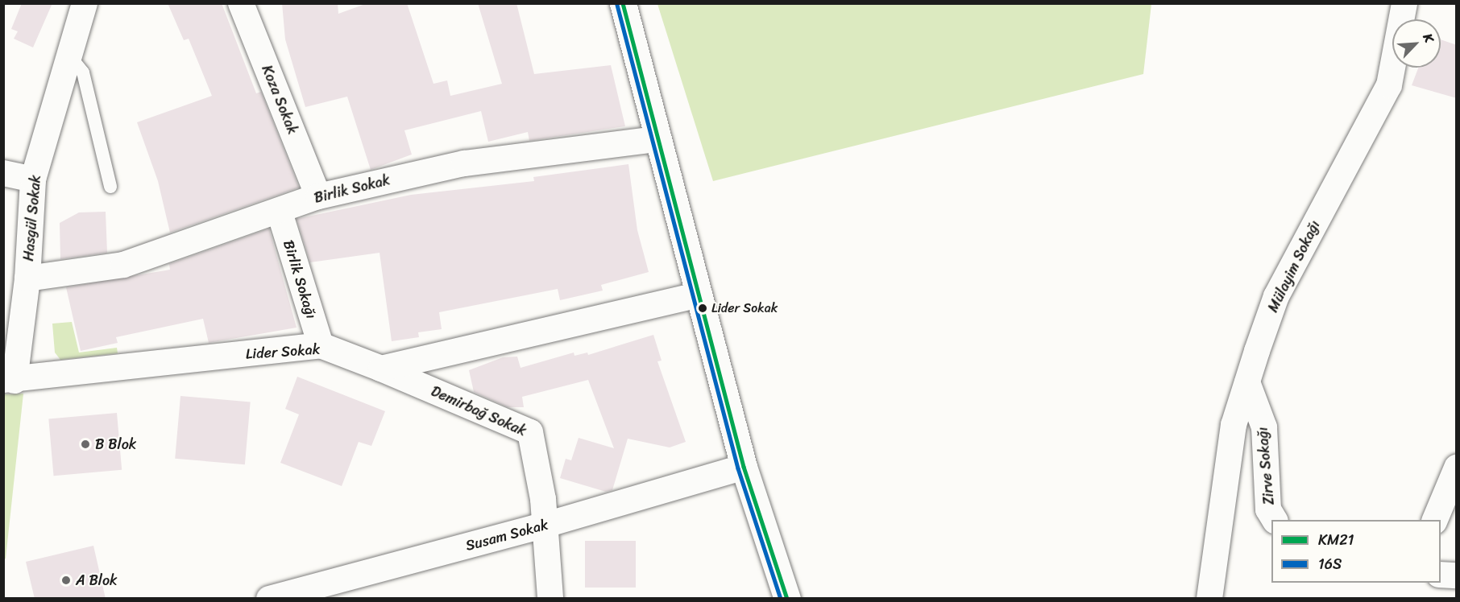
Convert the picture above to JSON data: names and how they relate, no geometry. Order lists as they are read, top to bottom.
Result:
{
  "streets": {
    "street": [
      "Koza Sokak",
      "Birlik Sokak",
      "Hasgül Sokak",
      "Mülayim Sokağı",
      "Birlik Sokağı",
      "Lider Sokak",
      "Demirbağ Sokak",
      "Zirve Sokağı",
      "Susam Sokak"
    ]
  },
  "crossings": [
    ["Koza Sokak", "Birlik Sokak"],
    ["Birlik Sokak", "Hasgül Sokak"],
    ["Birlik Sokak", "Birlik Sokağı"],
    ["Hasgül Sokak", "Lider Sokak"],
    ["Mülayim Sokağı", "Zirve Sokağı"],
    ["Birlik Sokağı", "Lider Sokak"],
    ["Lider Sokak", "Demirbağ Sokak"],
    ["Demirbağ Sokak", "Susam Sokak"]
  ],
  "places": ["Lider Sokak", "B Blok", "A Blok"],
  "lines": ["transit line KM21", "transit line 16S"],
  "legend": ["KM21", "16S"],
  "north": "top right"
}
